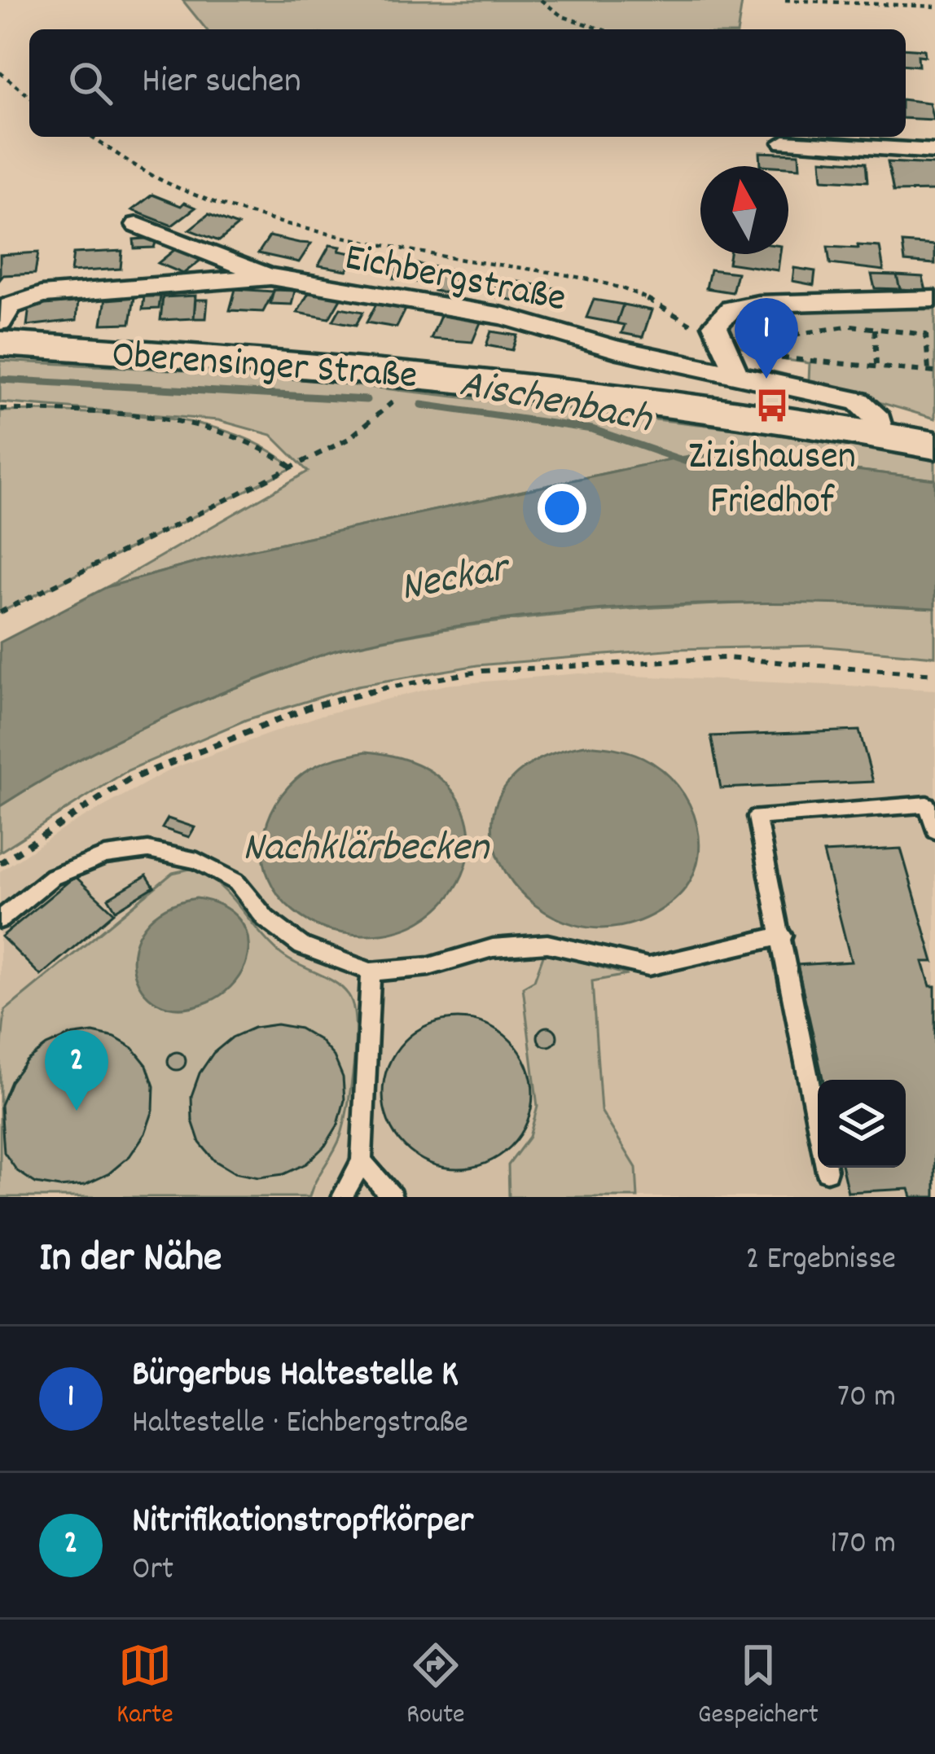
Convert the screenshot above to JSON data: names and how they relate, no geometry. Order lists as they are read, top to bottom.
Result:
{
  "streets": {
    "street": ["Eichbergstraße", "Oberensinger Straße"]
  },
  "crossings": [
    ["Eichbergstraße", "Oberensinger Straße"]
  ],
  "water": ["Aischenbach", "Neckar", "Nachklärbecken"],
  "places": {
    "bus stop": ["Zizishausen Friedhof"]
  },
  "north": "top",
  "page": {
    "search": "Hier suchen",
    "pins": ["1", "2"],
    "heading": ["In der Nähe", "2 Ergebnisse"],
    "list": [
      {
        "mark": "1",
        "name": "Bürgerbus Haltestelle K",
        "note": "Haltestelle · Eichbergstraße",
        "value": "70 m"
      },
      {
        "mark": "2",
        "name": "Nitrifikationstropfkörper",
        "note": "Ort",
        "value": "170 m"
      }
    ],
    "nav": ["Karte", "Route", "Gespeichert"]
  }
}
